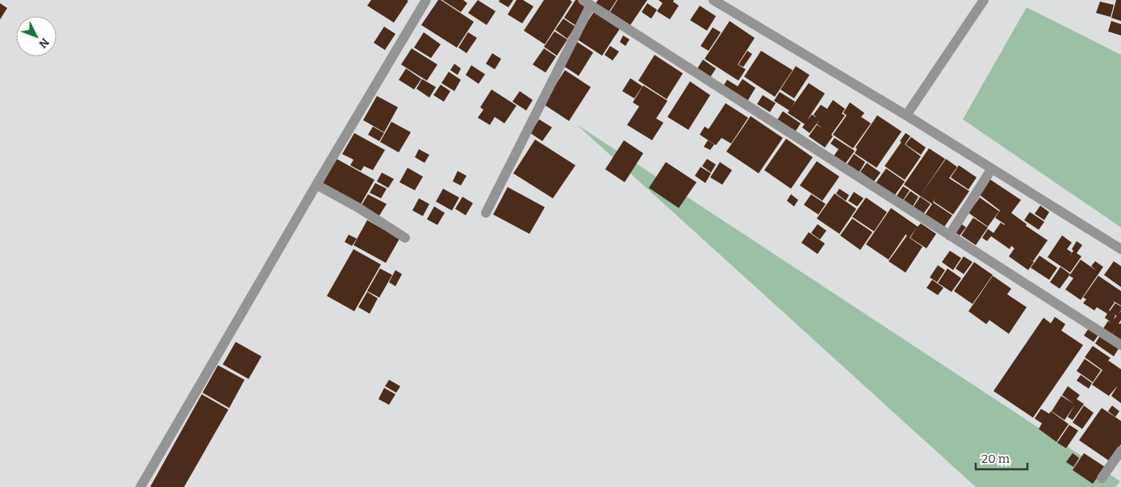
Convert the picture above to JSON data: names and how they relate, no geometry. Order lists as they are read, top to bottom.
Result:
{
  "scale_bar": "20 m",
  "north": "bottom right"
}
